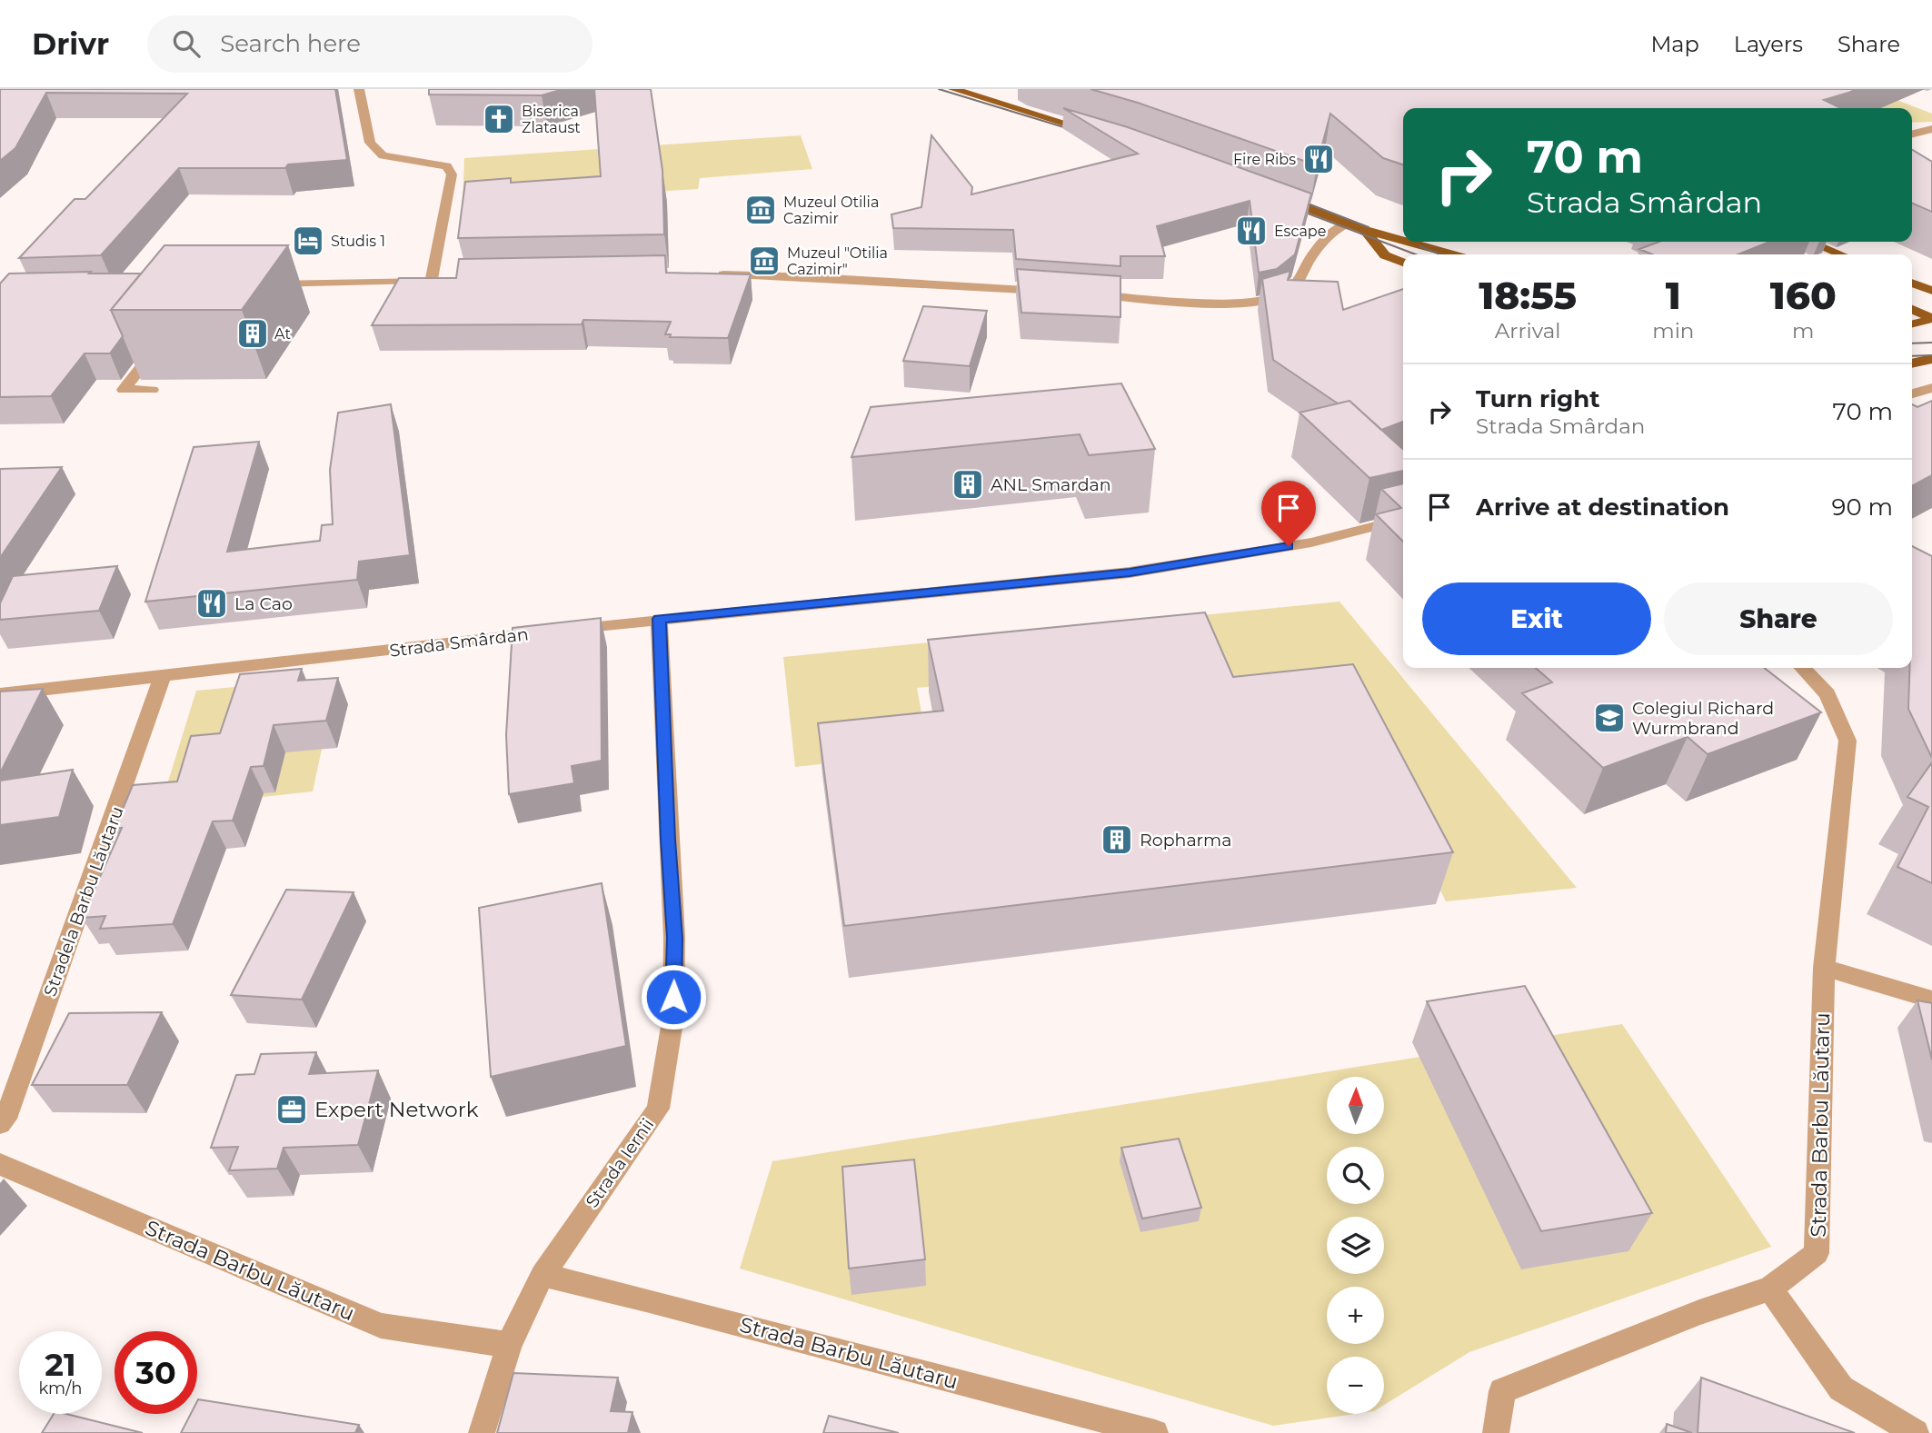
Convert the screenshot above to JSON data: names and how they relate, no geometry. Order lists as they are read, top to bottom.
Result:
{
  "streets": {
    "street": [
      "Strada Smârdan",
      "Stradela Barbu Lăutaru",
      "Strada Barbu Lăutaru",
      "Strada Iernii"
    ]
  },
  "crossings": [
    ["Strada Smârdan", "Stradela Barbu Lăutaru"],
    ["Strada Smârdan", "Strada Iernii"],
    ["Strada Barbu Lăutaru", "Strada Iernii"]
  ],
  "places": {
    "church": ["Biserica Zlataust"],
    "restaurant": ["Fire Ribs", "Escape", "La Cao"],
    "museum": ["Muzeul Otilia Cazimir", "Muzeul \"Otilia Cazimir\""],
    "hotel": ["Studis 1"],
    "building": ["At", "ANL Smardan", "Ropharma"],
    "school or university": ["Colegiul Richard Wurmbrand"],
    "office": ["Expert Network"]
  },
  "north": "top",
  "page": {
    "header": "Drivr",
    "search": "Search here",
    "nav": ["Map", "Layers", "Share"],
    "turn": ["70 m", "Strada Smârdan"],
    "eta": [
      "18:55",
      "Arrival",
      "1",
      "min",
      "160",
      "m"
    ],
    "list": [
      {
        "name": "Turn right",
        "note": "Strada Smârdan",
        "value": "70 m"
      },
      {
        "name": "Arrive at destination",
        "value": "90 m"
      }
    ],
    "buttons": ["Exit", "Share"],
    "map_buttons": ["+", "−"],
    "speed": "21 km/h",
    "limit": "30"
  }
}
